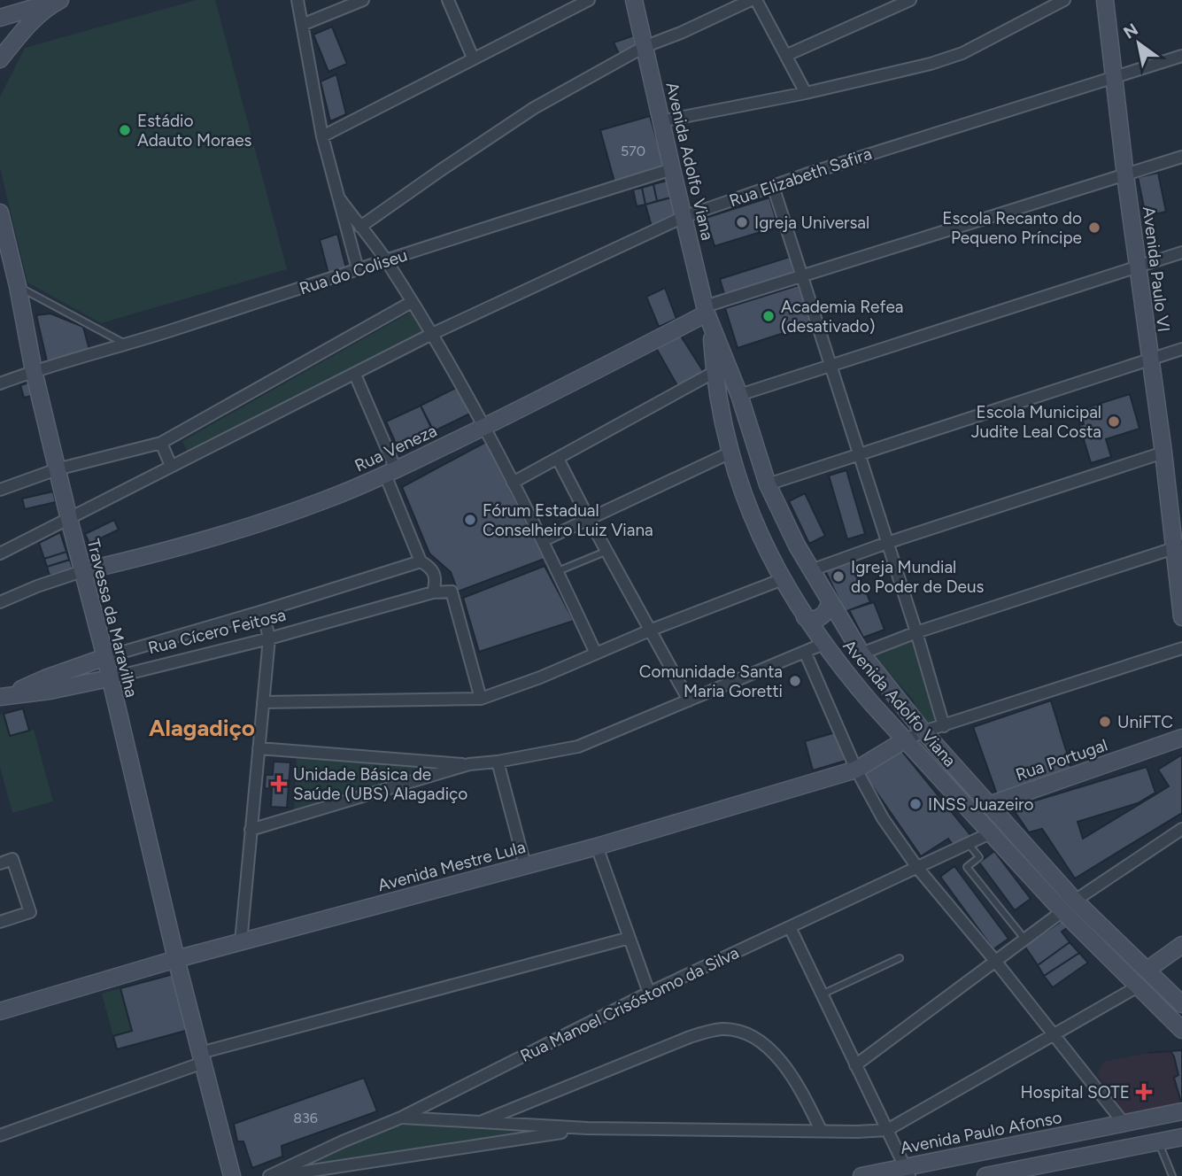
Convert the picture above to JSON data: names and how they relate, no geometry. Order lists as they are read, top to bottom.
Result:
{
  "streets": {
    "main road": [
      "Avenida Adolfo Viana",
      "Avenida Paulo VI",
      "Rua Veneza",
      "Travessa da Maravilha",
      "Rua Cícero Feitosa",
      "Rua Portugal",
      "Avenida Mestre Lula",
      "Avenida Paulo Afonso"
    ],
    "street": ["Rua Elizabeth Safira", "Rua do Coliseu", "Rua Manoel Crisóstomo da Silva"]
  },
  "crossings": [
    ["Avenida Adolfo Viana", "Rua Elizabeth Safira"],
    ["Avenida Adolfo Viana", "Rua do Coliseu"],
    ["Avenida Adolfo Viana", "Rua Veneza"],
    ["Avenida Adolfo Viana", "Rua Portugal"],
    ["Avenida Adolfo Viana", "Avenida Mestre Lula"],
    ["Avenida Adolfo Viana", "Rua Manoel Crisóstomo da Silva"],
    ["Rua Elizabeth Safira", "Avenida Paulo VI"],
    ["Rua Elizabeth Safira", "Travessa da Maravilha"],
    ["Rua do Coliseu", "Travessa da Maravilha"],
    ["Rua Veneza", "Travessa da Maravilha"],
    ["Travessa da Maravilha", "Rua Cícero Feitosa"],
    ["Travessa da Maravilha", "Avenida Mestre Lula"]
  ],
  "districts": ["Alagadiço"],
  "places": {
    "other": [
      "Estádio Adauto Moraes",
      "Igreja Universal",
      "Escola Recanto do Pequeno Príncipe",
      "Academia Refea (desativado)",
      "Escola Municipal Judite Leal Costa",
      "Fórum Estadual Conselheiro Luiz Viana",
      "Igreja Mundial do Poder de Deus",
      "Comunidade Santa Maria Goretti",
      "UniFTC",
      "INSS Juazeiro"
    ],
    "health": ["Unidade Básica de Saúde (UBS) Alagadiço", "Hospital SOTE"]
  },
  "house_numbers": ["570", "836"],
  "north": "top left"
}
